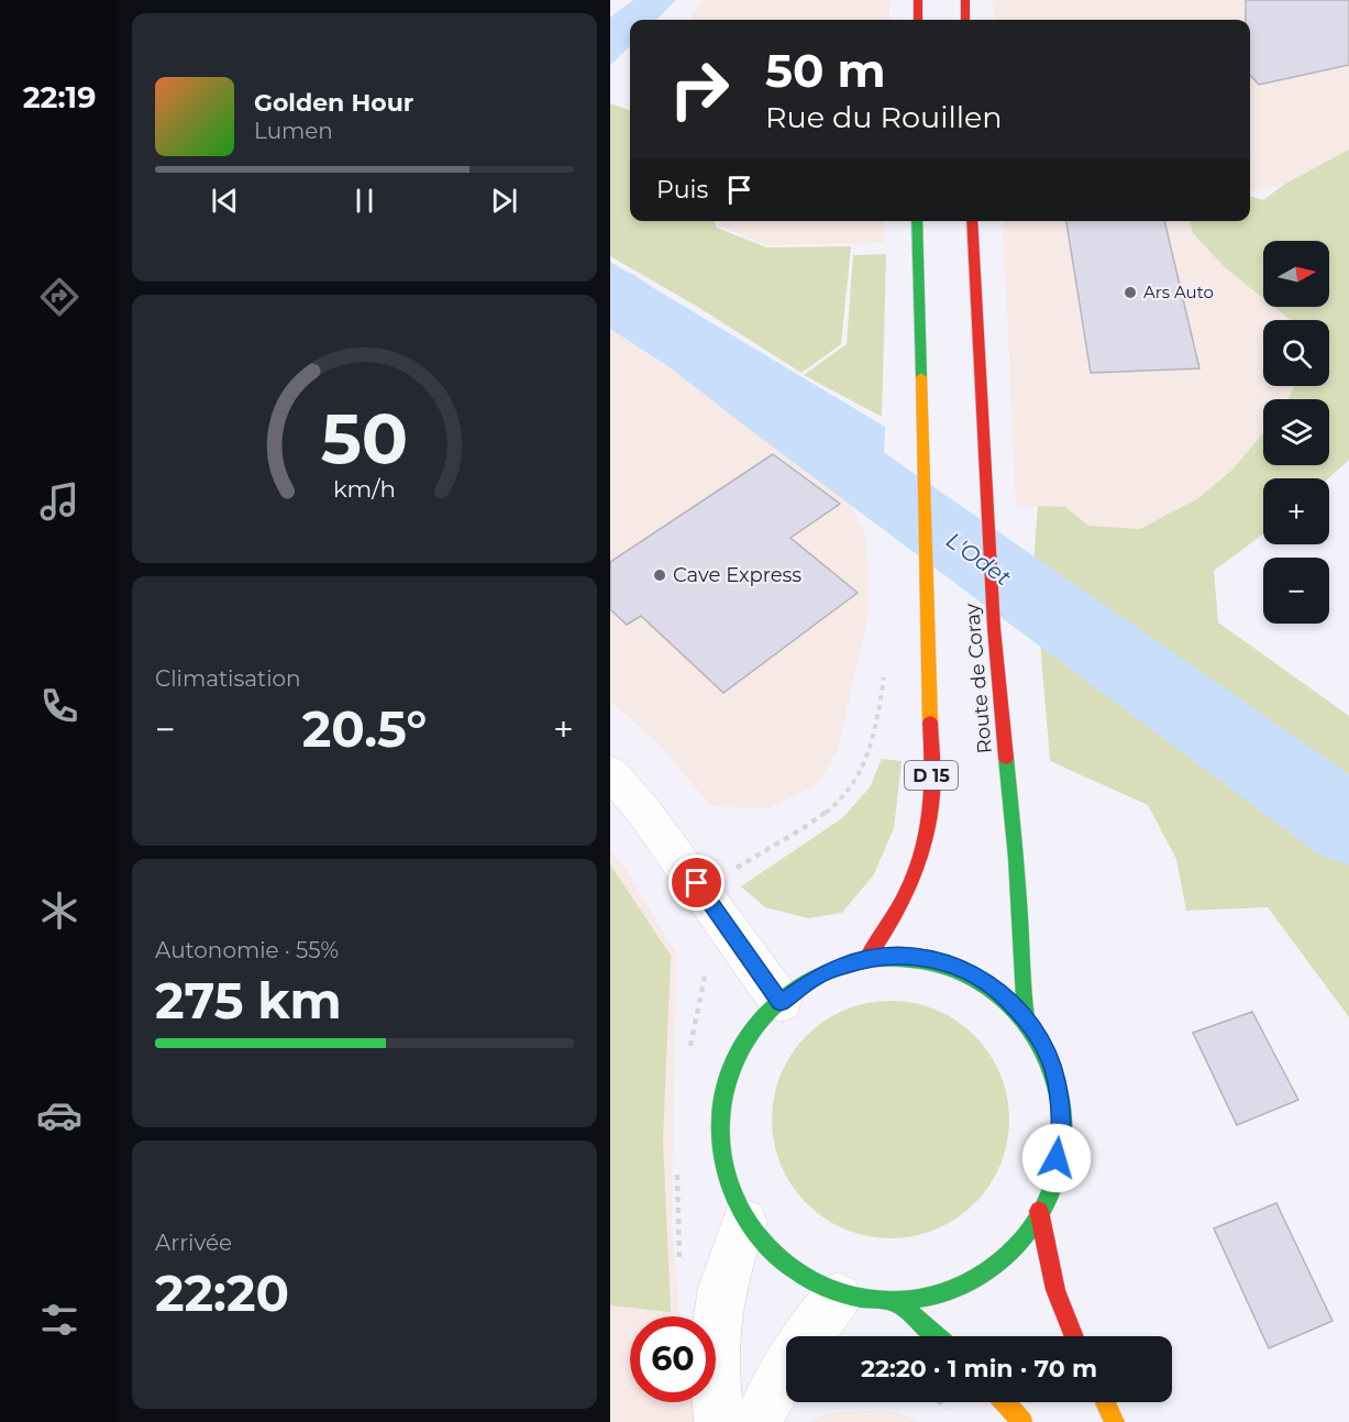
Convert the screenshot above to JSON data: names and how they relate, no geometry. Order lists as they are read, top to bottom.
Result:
{
  "streets": {
    "main road": ["Route de Coray", "D 15"]
  },
  "water": ["L'Odet"],
  "places": ["Ars Auto", "Cave Express"],
  "north": "right",
  "page": {
    "tabs": "22:19",
    "turn": ["50 m", "Rue du Rouillen"],
    "song": ["Golden Hour", "Lumen"],
    "then": "Puis",
    "map_buttons": ["+", "−"],
    "tile": [
      "Climatisation",
      ["Autonomie · 55%", "275 km"],
      ["Arrivée", "22:20"]
    ],
    "heat": ["−", "20.5°", "+"],
    "limit": "60",
    "trip": "22:20 · 1 min · 70 m",
    "gauge": ["50", "km/h"]
  }
}
